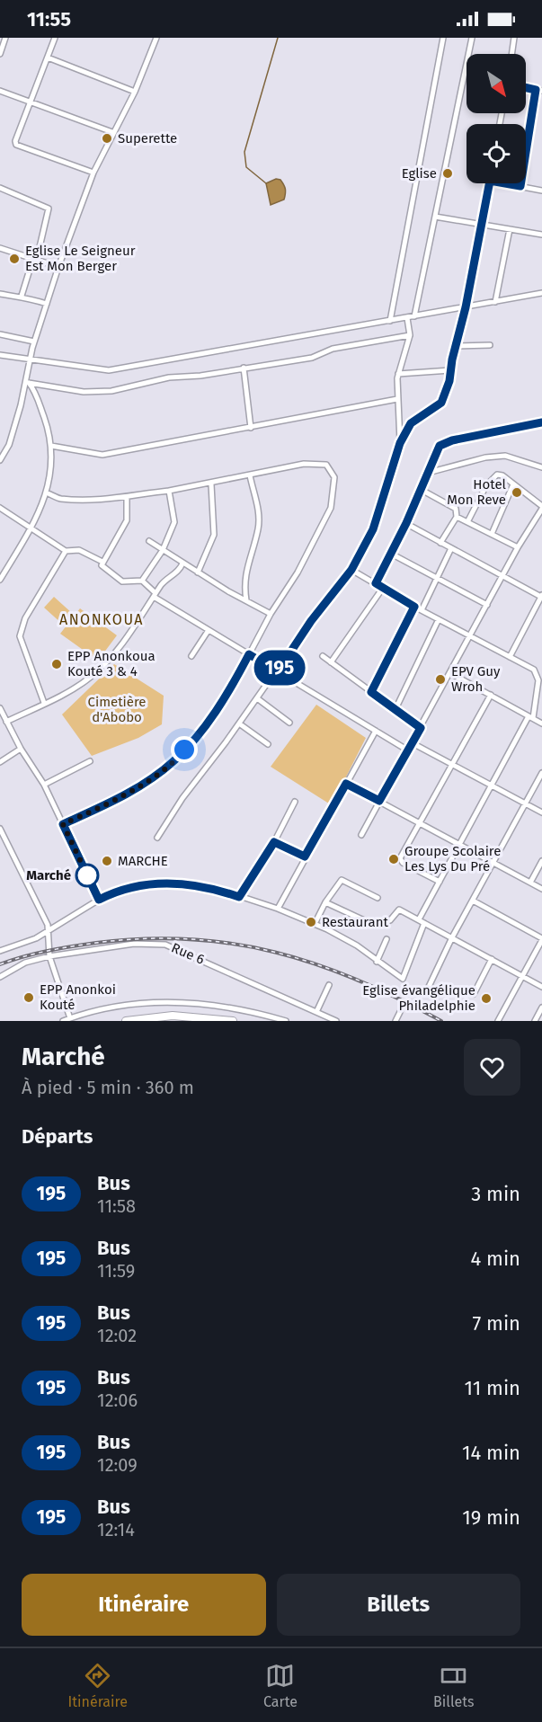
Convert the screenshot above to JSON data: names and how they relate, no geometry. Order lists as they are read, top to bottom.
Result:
{
  "streets": {
    "street": ["Rue 6"]
  },
  "districts": ["ANONKOUA"],
  "parks": ["Cimetière d'Abobo"],
  "places": [
    "Superette",
    "Eglise",
    "Eglise Le Seigneur Est Mon Berger",
    "Hotel Mon Reve",
    "EPP Anonkoua Kouté 3 & 4",
    "EPV Guy Wroh",
    "Groupe Scolaire Les Lys Du Pré",
    "MARCHE",
    "Marché",
    "Restaurant",
    "EPP Anonkoi Kouté",
    "Eglise évangélique Philadelphie"
  ],
  "lines": ["bus line 195"],
  "north": "bottom right",
  "page": {
    "status": "11:55",
    "on_map": "195",
    "heading": [
      ["Marché", "À pied · 5 min · 360 m"],
      "Départs"
    ],
    "list": [
      {
        "mark": "195",
        "name": "Bus",
        "note": "11:58",
        "value": "3 min"
      },
      {
        "mark": "195",
        "name": "Bus",
        "note": "11:59",
        "value": "4 min"
      },
      {
        "mark": "195",
        "name": "Bus",
        "note": "12:02",
        "value": "7 min"
      },
      {
        "mark": "195",
        "name": "Bus",
        "note": "12:06",
        "value": "11 min"
      },
      {
        "mark": "195",
        "name": "Bus",
        "note": "12:09",
        "value": "14 min"
      },
      {
        "mark": "195",
        "name": "Bus",
        "note": "12:14",
        "value": "19 min"
      }
    ],
    "buttons": ["Itinéraire", "Billets"],
    "tabs": ["Itinéraire", "Carte", "Billets"]
  }
}
